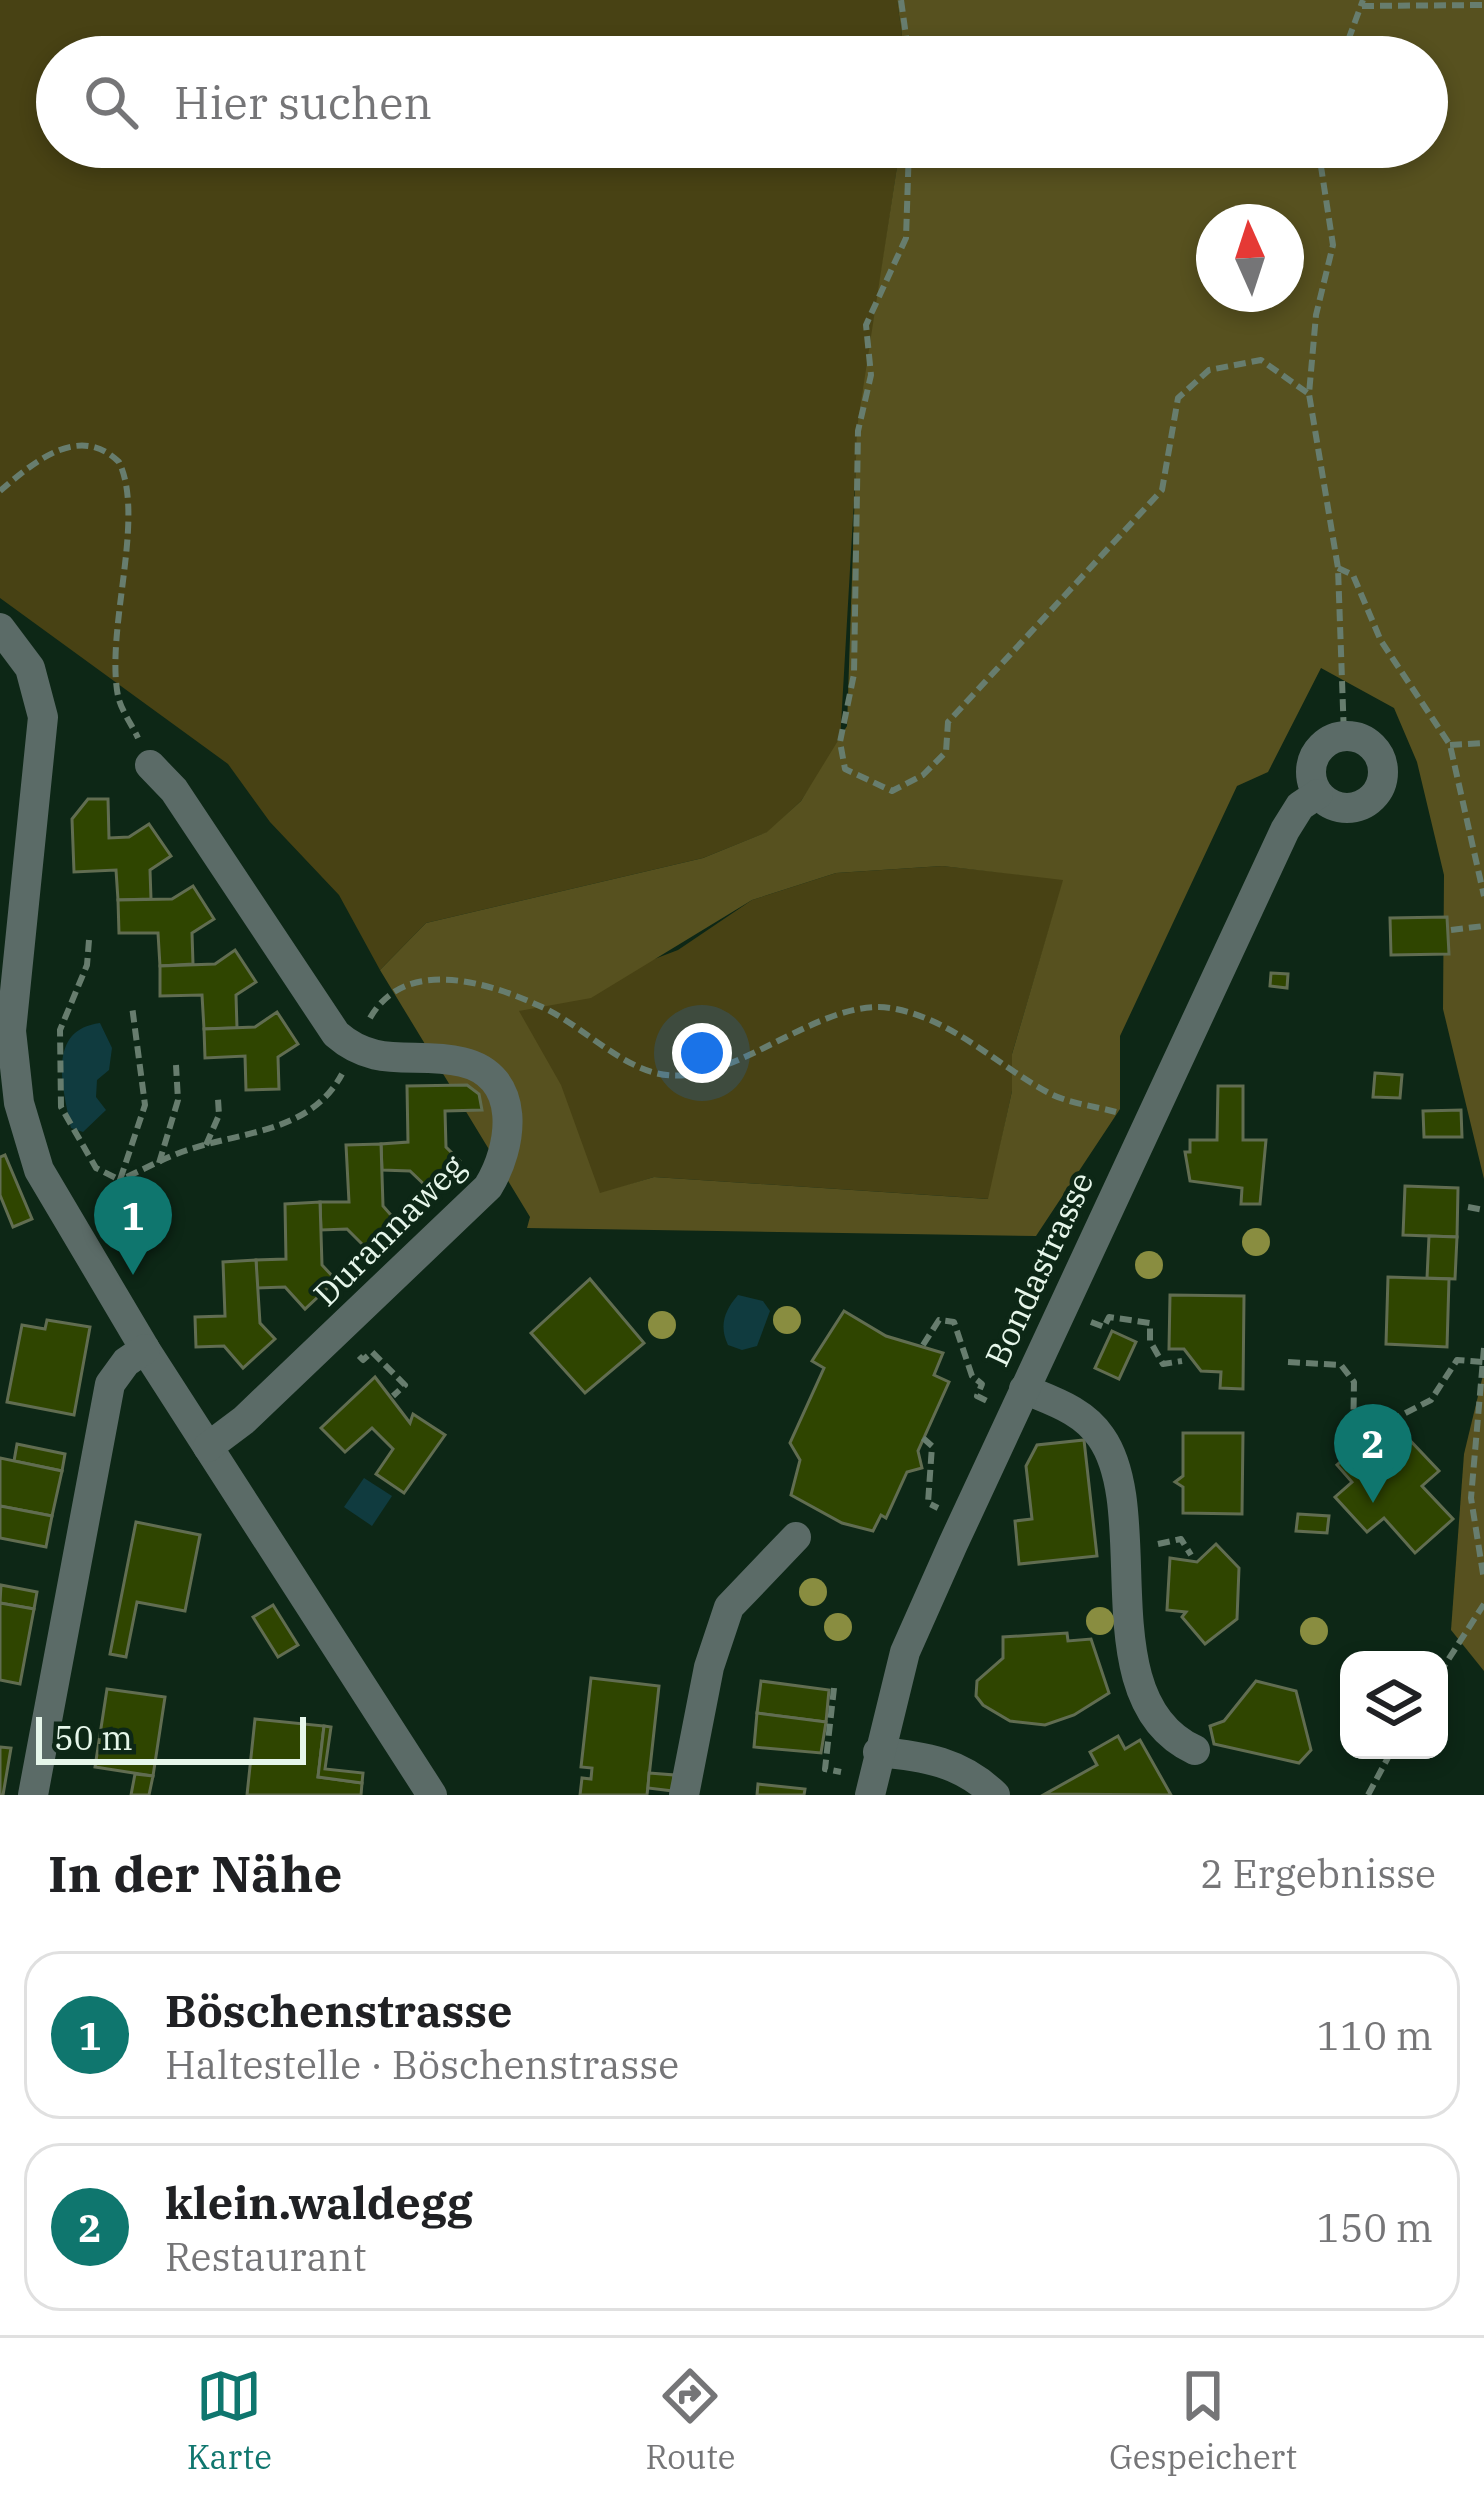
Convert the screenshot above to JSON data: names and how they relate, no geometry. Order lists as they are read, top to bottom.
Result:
{
  "streets": {
    "street": ["Durannaweg", "Bondastrasse"]
  },
  "scale_bar": "50 m",
  "north": "top",
  "page": {
    "search": "Hier suchen",
    "pins": ["1", "2"],
    "scale": "50 m",
    "heading": ["In der Nähe", "2 Ergebnisse"],
    "list": [
      {
        "mark": "1",
        "name": "Böschenstrasse",
        "note": "Haltestelle · Böschenstrasse",
        "value": "110 m"
      },
      {
        "mark": "2",
        "name": "klein.waldegg",
        "note": "Restaurant",
        "value": "150 m"
      }
    ],
    "nav": ["Karte", "Route", "Gespeichert"]
  }
}
